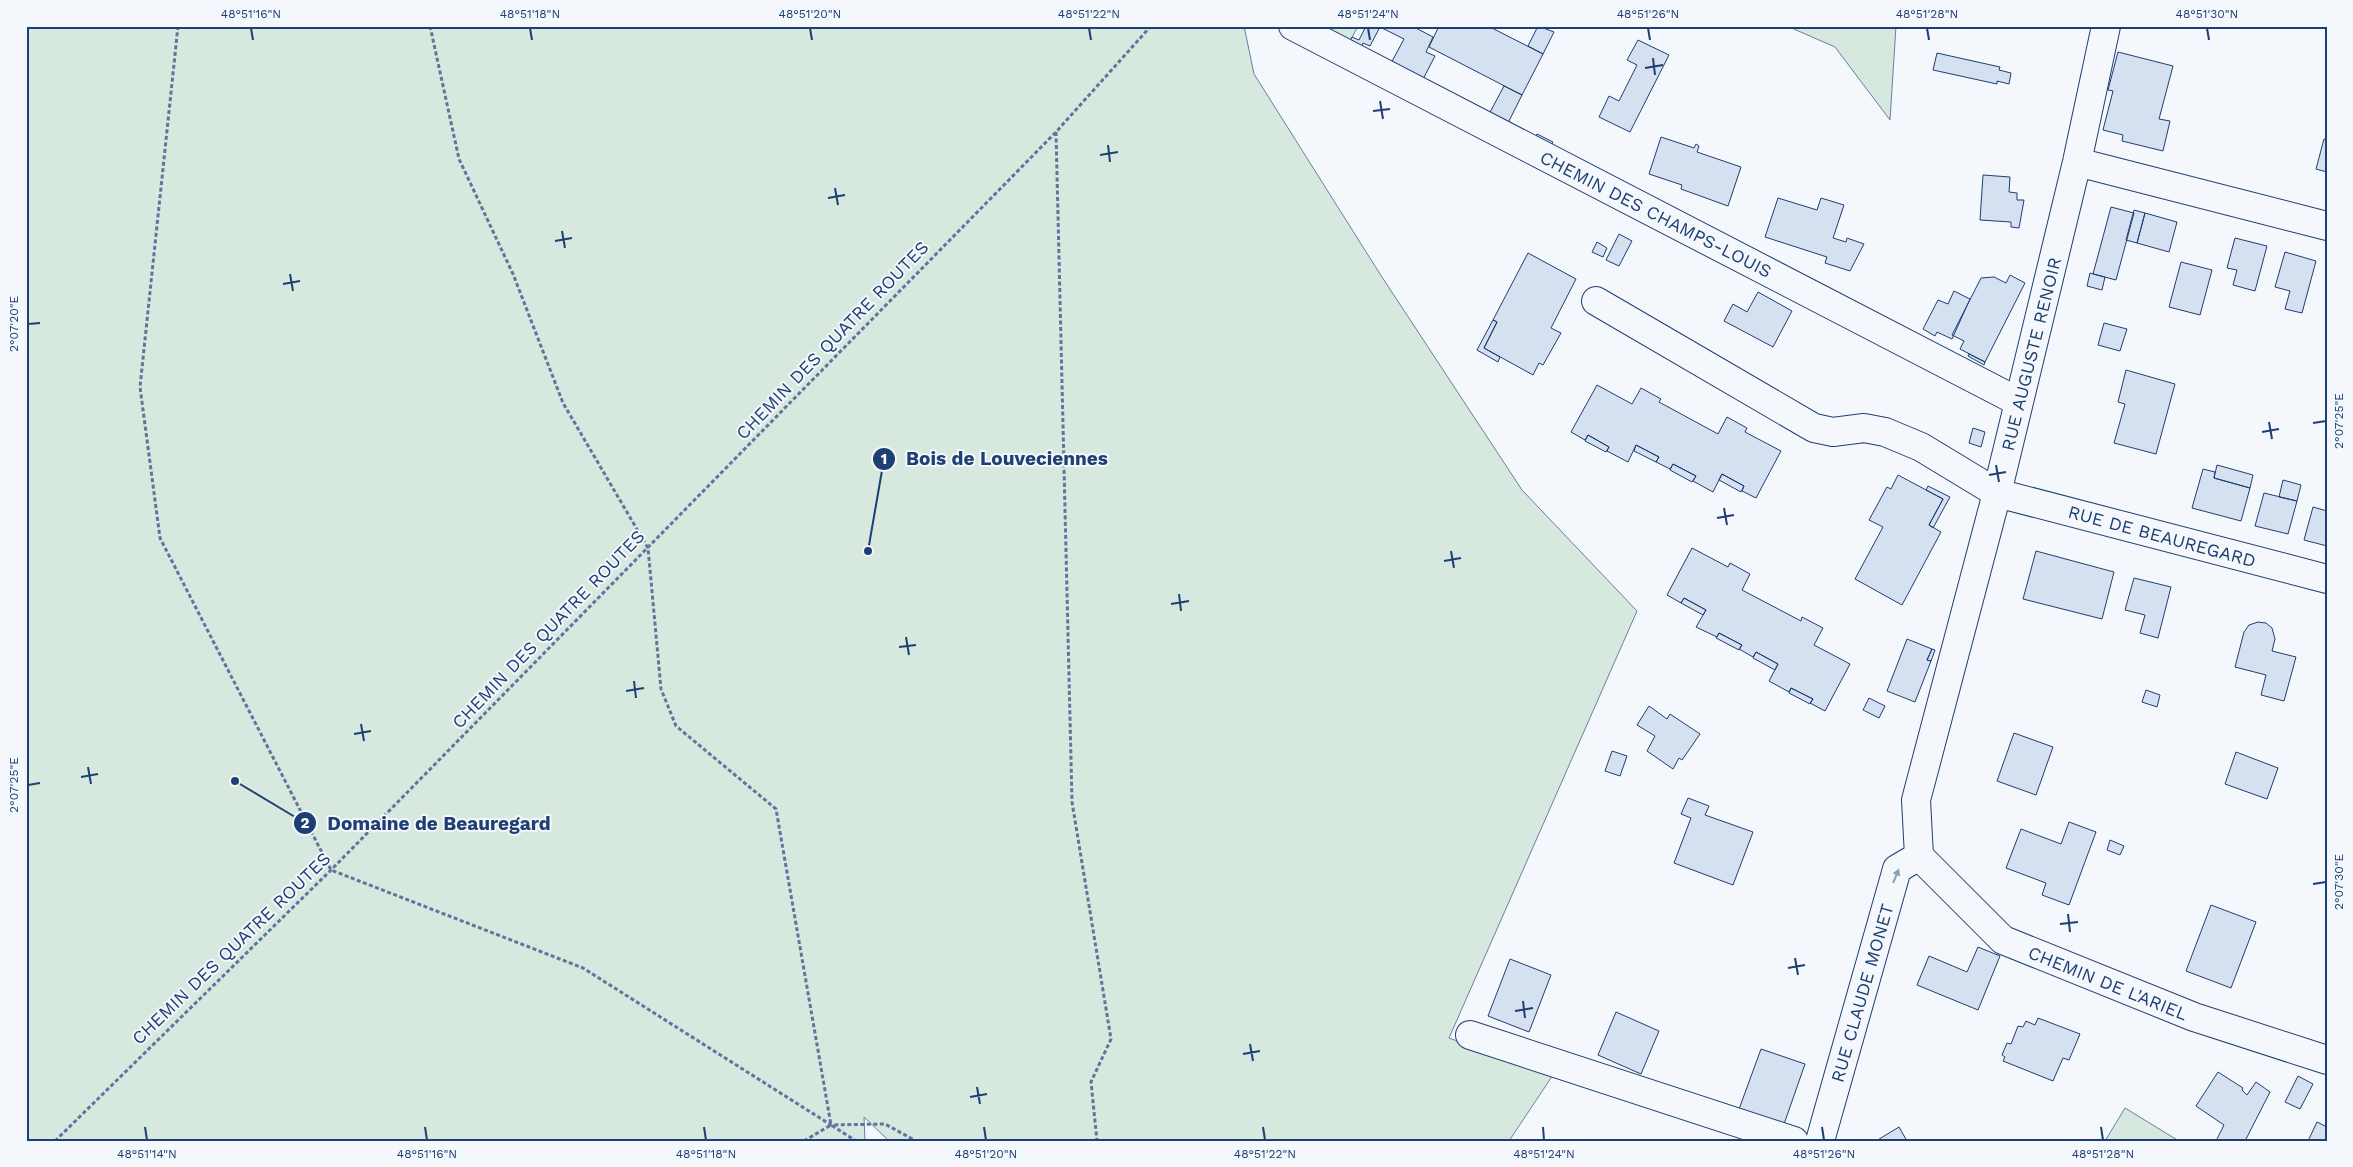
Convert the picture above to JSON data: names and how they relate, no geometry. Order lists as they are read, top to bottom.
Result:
{
  "streets": {
    "street": [
      "CHEMIN DES CHAMPS-LOUIS",
      "RUE AUGUSTE RENOIR",
      "RUE DE BEAUREGARD",
      "CHEMIN DE L'ARIEL",
      "RUE CLAUDE MONET"
    ],
    "path": ["CHEMIN DES QUATRE ROUTES"]
  },
  "crossings": [
    ["CHEMIN DES CHAMPS-LOUIS", "RUE AUGUSTE RENOIR"],
    ["RUE AUGUSTE RENOIR", "RUE DE BEAUREGARD"],
    ["RUE AUGUSTE RENOIR", "CHEMIN DE L'ARIEL"],
    ["RUE AUGUSTE RENOIR", "RUE CLAUDE MONET"],
    ["CHEMIN DE L'ARIEL", "RUE CLAUDE MONET"]
  ],
  "one_way": ["RUE CLAUDE MONET"],
  "places": ["Bois de Louveciennes", "Domaine de Beauregard"],
  "coordinates": [
    "48°51'16\"N",
    "48°51'18\"N",
    "48°51'20\"N",
    "48°51'22\"N",
    "48°51'24\"N",
    "48°51'26\"N",
    "48°51'28\"N",
    "48°51'30\"N",
    "2°07'20\"E",
    "2°07'25\"E",
    "2°07'30\"E",
    "48°51'14\"N"
  ]
}
